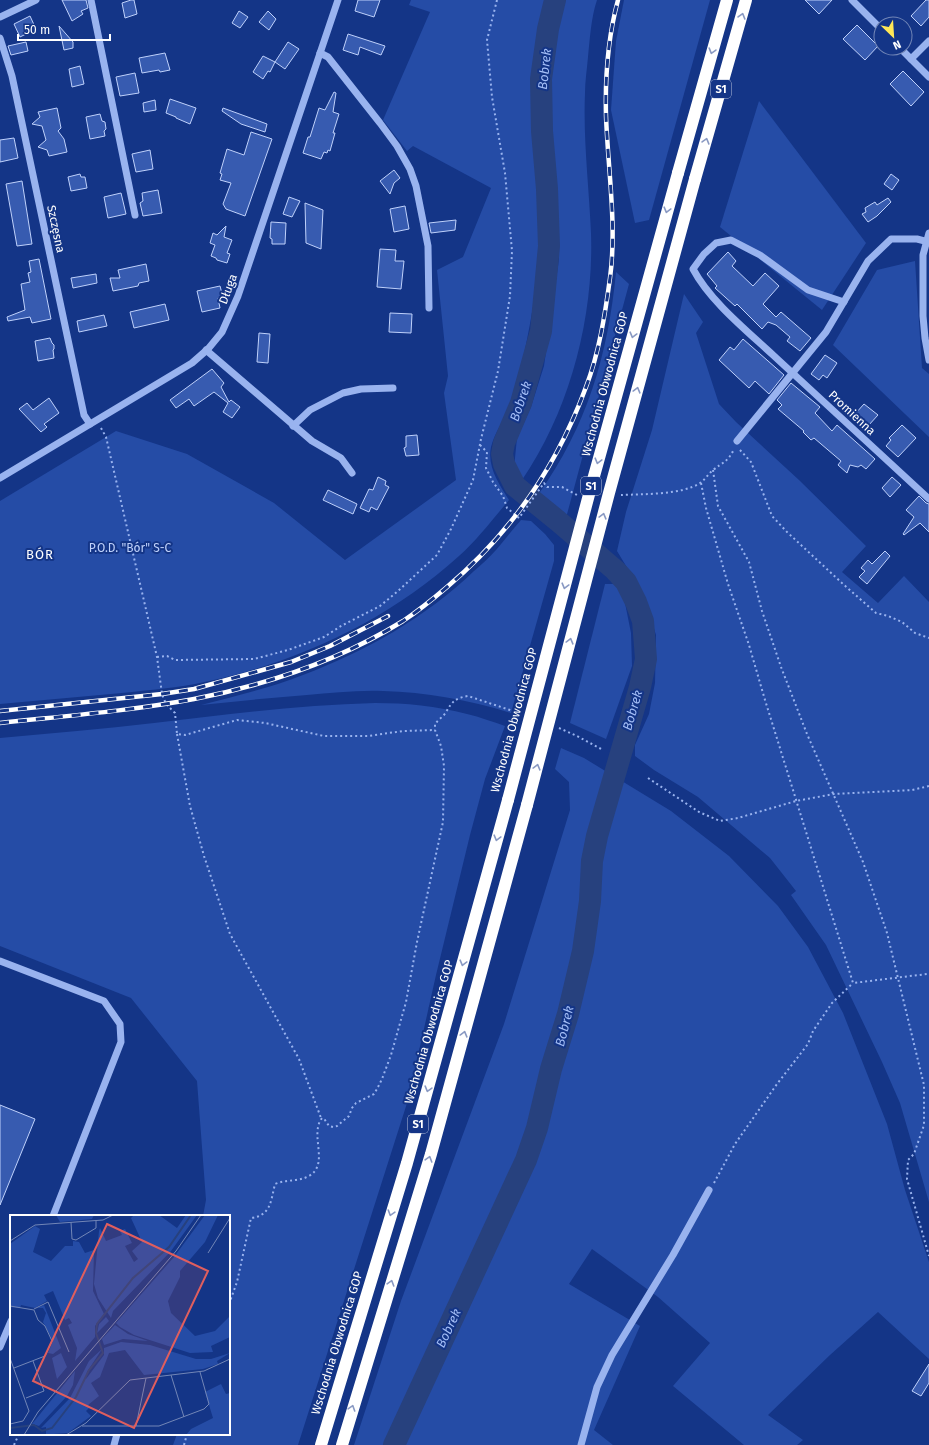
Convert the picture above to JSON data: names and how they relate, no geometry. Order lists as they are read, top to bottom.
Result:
{
  "streets": {
    "highway": ["S1", "Wschodnia Obwodnica GOP"],
    "street": ["Szczęsna", "Długa", "Promienna"]
  },
  "crossings": [
    ["Szczęsna", "Długa"]
  ],
  "districts": ["BÓR"],
  "water": ["Bobrek"],
  "parks": ["P.O.D. \"Bór\" S-C"],
  "scale_bar": "50 m",
  "north": "bottom right"
}
